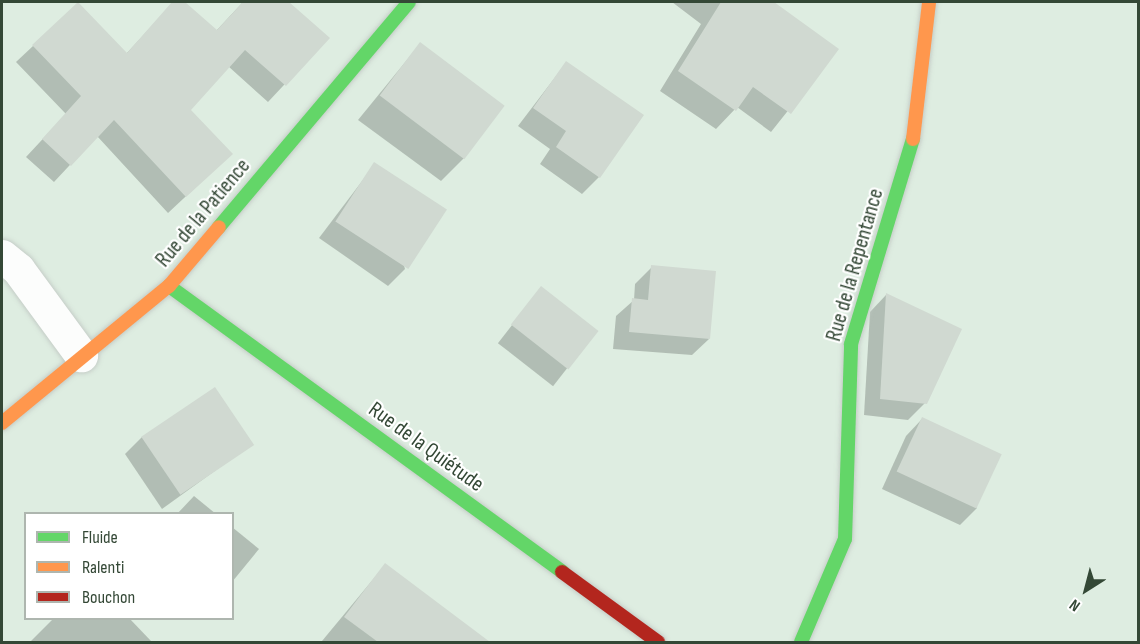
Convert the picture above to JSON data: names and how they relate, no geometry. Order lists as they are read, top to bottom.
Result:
{
  "streets": {
    "street": ["Rue de la Patience", "Rue de la Repentance", "Rue de la Quiétude"]
  },
  "crossings": [
    ["Rue de la Patience", "Rue de la Quiétude"]
  ],
  "legend": ["Fluide", "Ralenti", "Bouchon"],
  "north": "bottom left"
}
